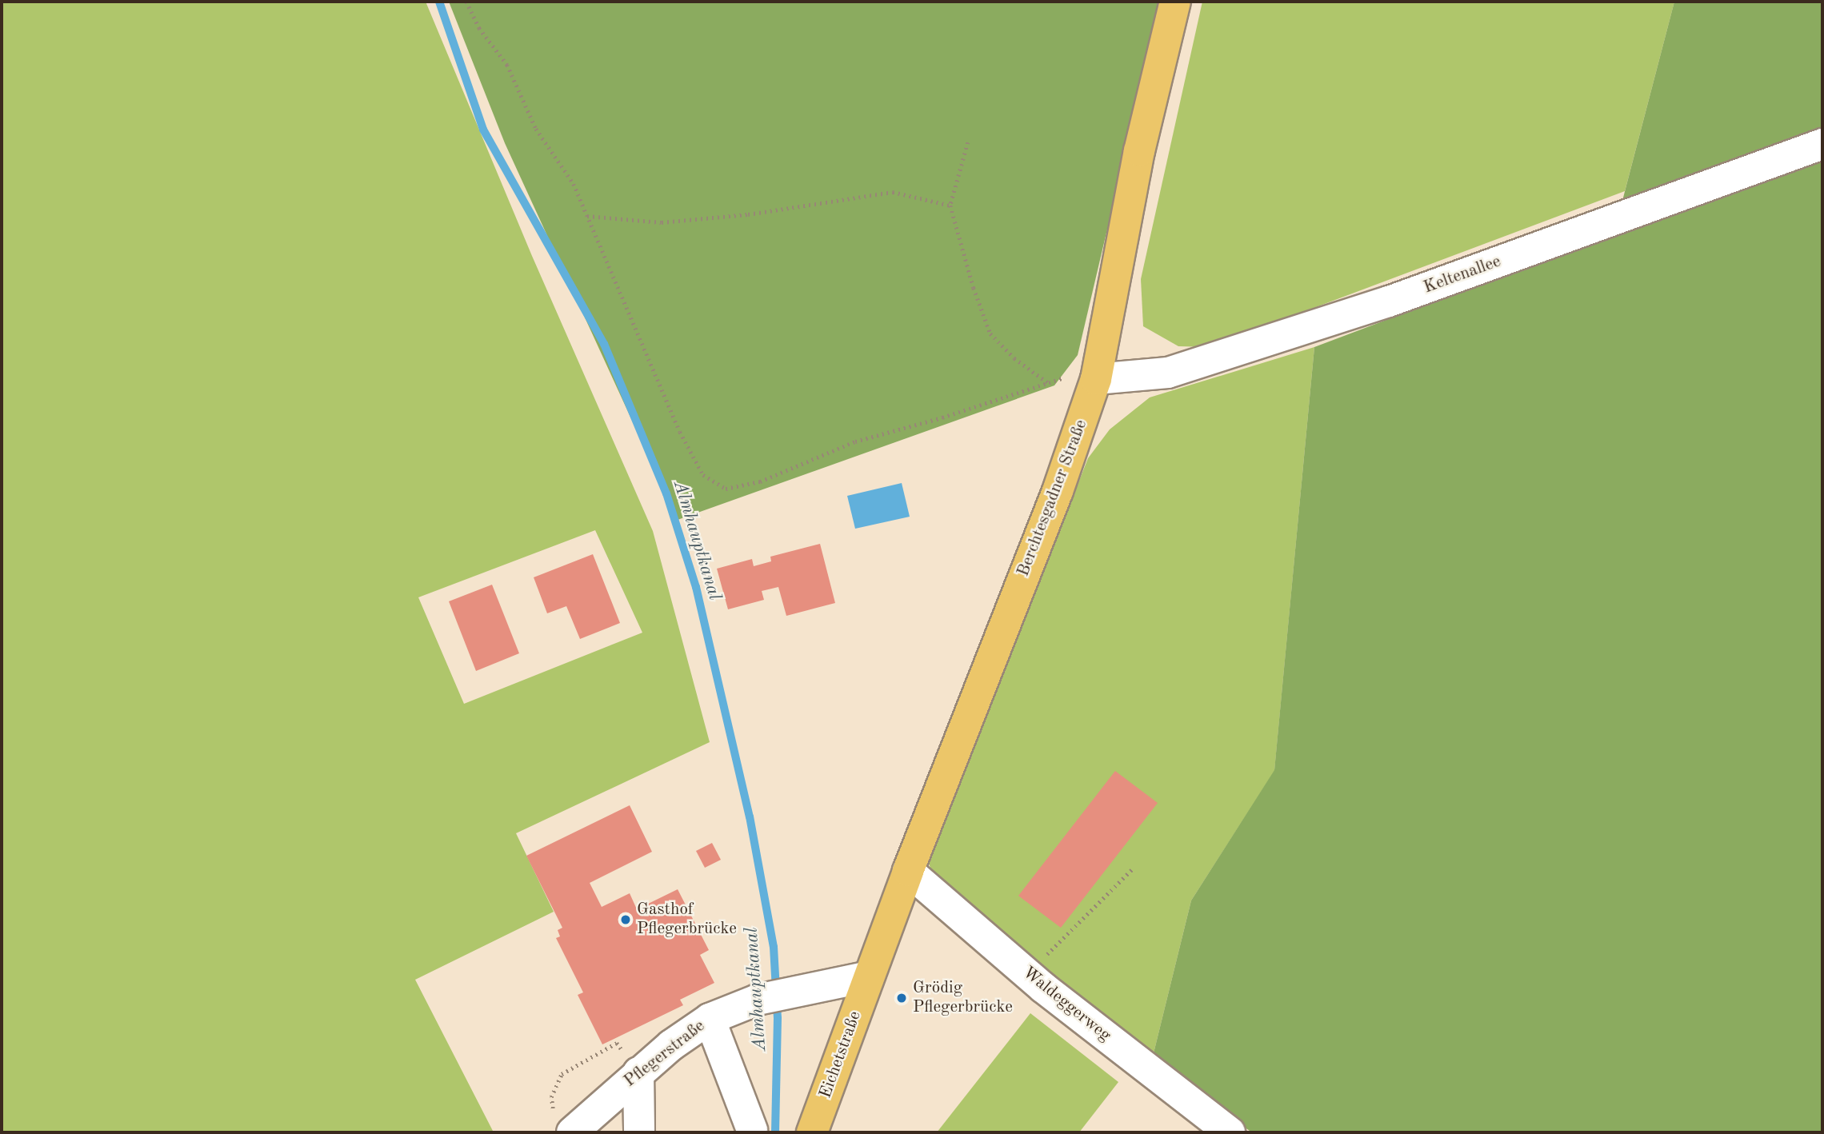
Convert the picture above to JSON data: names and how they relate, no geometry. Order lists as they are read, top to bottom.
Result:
{
  "streets": {
    "main road": ["Berchtesgadner Straße", "Eichetstraße"],
    "street": ["Keltenallee", "Waldeggerweg", "Pflegerstraße"]
  },
  "crossings": [
    ["Keltenallee", "Berchtesgadner Straße"],
    ["Berchtesgadner Straße", "Waldeggerweg"],
    ["Berchtesgadner Straße", "Pflegerstraße"],
    ["Berchtesgadner Straße", "Eichetstraße"],
    ["Pflegerstraße", "Eichetstraße"]
  ],
  "water": ["Almhauptkanal"],
  "places": ["Gasthof Pflegerbrücke", "Grödig Pflegerbrücke"]
}
